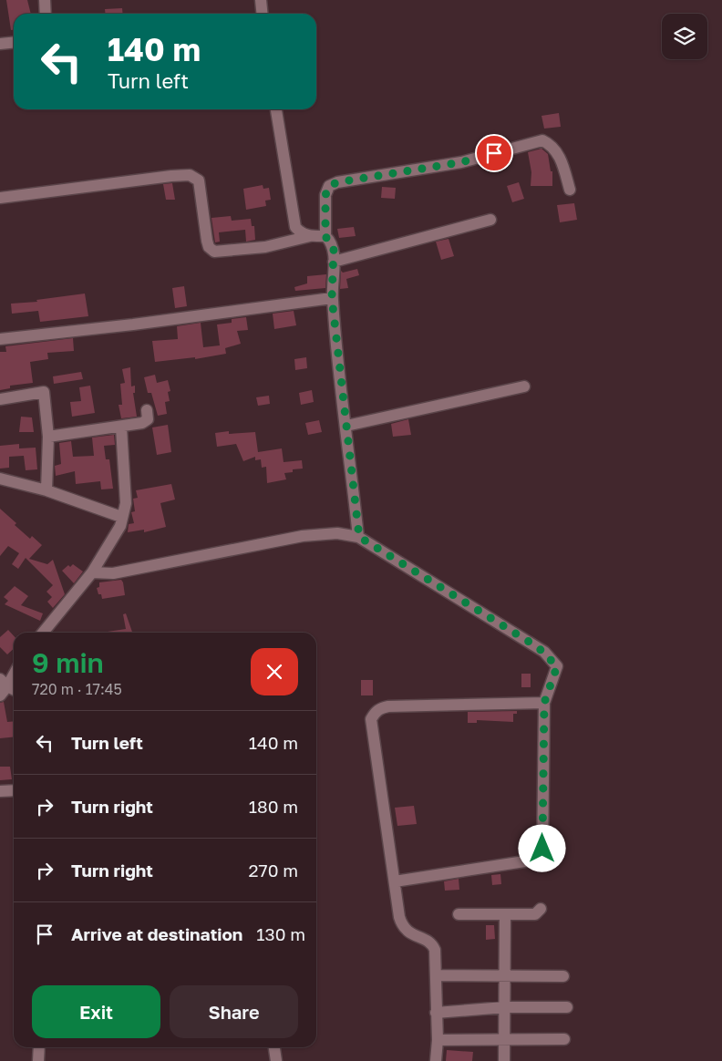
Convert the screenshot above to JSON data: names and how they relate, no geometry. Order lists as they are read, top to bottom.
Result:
{
  "page": {
    "turn": ["140 m", "Turn left"],
    "heading": ["9 min", "720 m · 17:45"],
    "list": [
      {
        "name": "Turn left",
        "value": "140 m"
      },
      {
        "name": "Turn right",
        "value": "180 m"
      },
      {
        "name": "Turn right",
        "value": "270 m"
      },
      {
        "name": "Arrive at destination",
        "value": "130 m"
      }
    ],
    "buttons": ["Exit", "Share"]
  }
}
